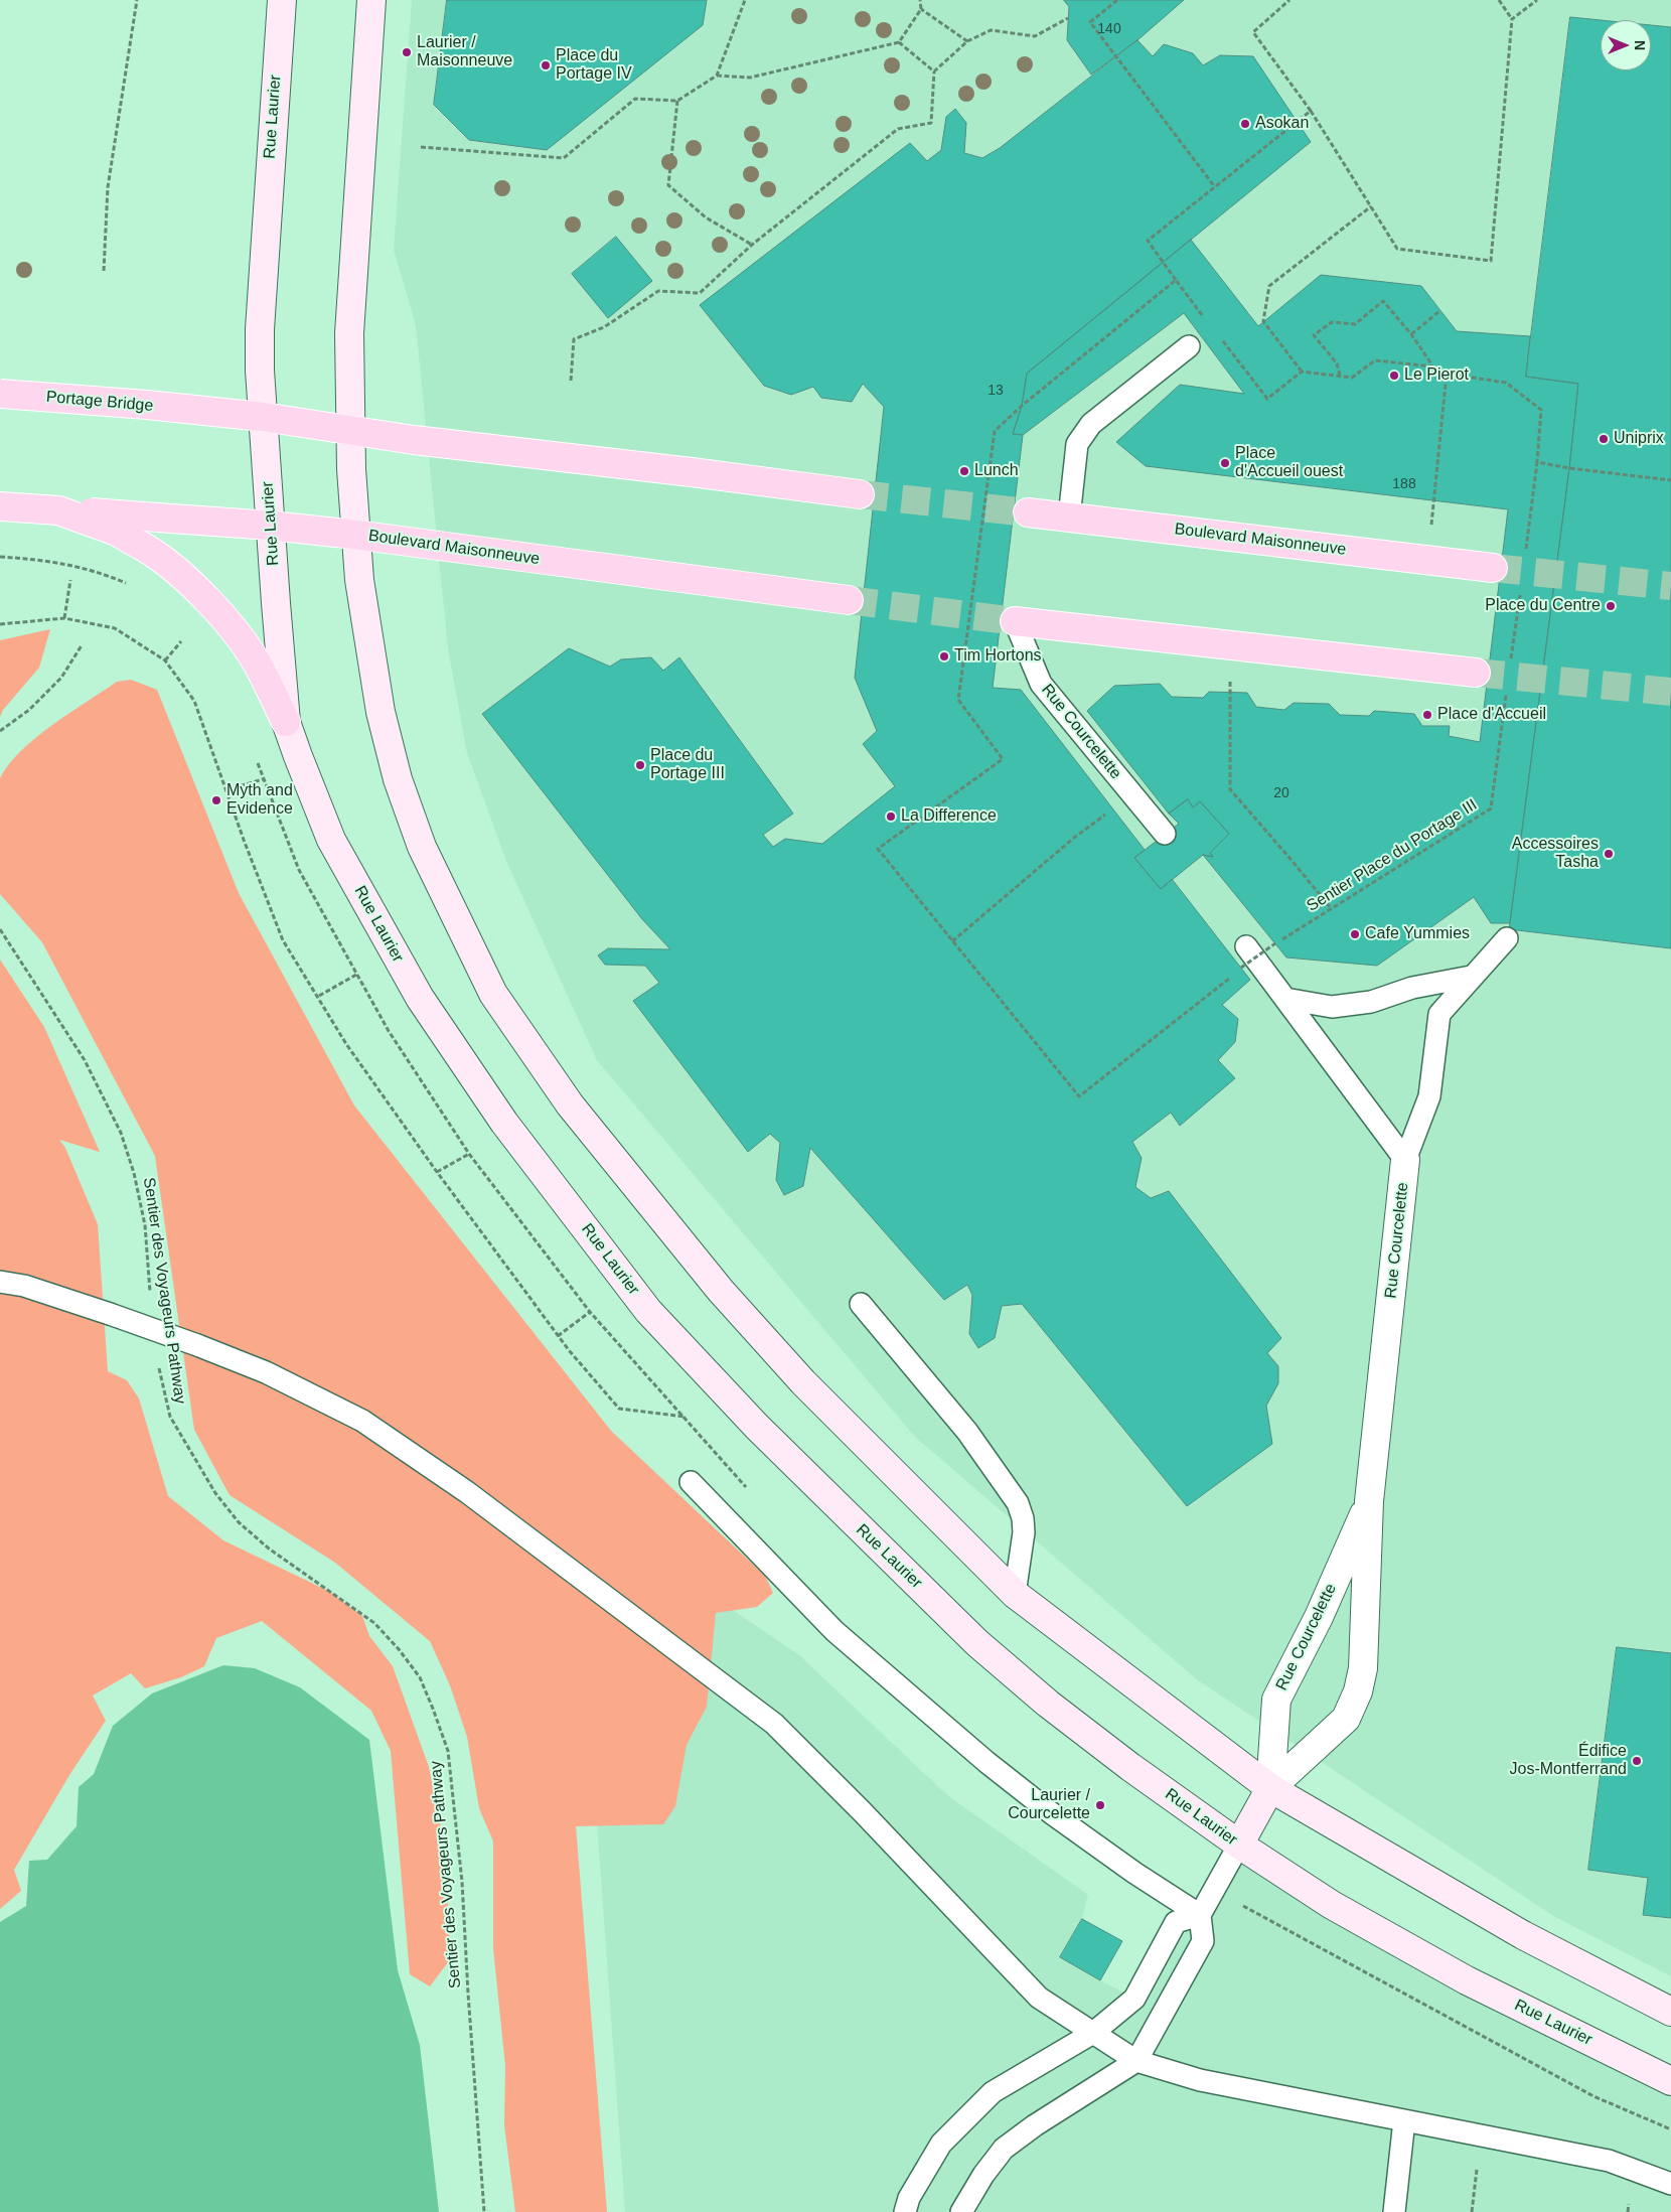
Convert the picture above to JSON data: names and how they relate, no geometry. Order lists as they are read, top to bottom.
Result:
{
  "streets": {
    "main road": ["Rue Laurier", "Portage Bridge", "Boulevard Maisonneuve"],
    "street": ["Rue Courcelette"],
    "path": ["Sentier Place du Portage III", "Sentier des Voyageurs Pathway"]
  },
  "crossings": [
    ["Rue Laurier", "Portage Bridge"],
    ["Rue Laurier", "Boulevard Maisonneuve"]
  ],
  "places": [
    "Laurier / Maisonneuve",
    "Place du Portage IV",
    "Asokan",
    "Le Pierot",
    "Uniprix",
    "Place d'Accueil ouest",
    "Lunch",
    "Place du Centre",
    "Tim Hortons",
    "Place d'Accueil",
    "Place du Portage III",
    "Myth and Evidence",
    "La Difference",
    "Accessoires Tasha",
    "Cafe Yummies",
    "Édifice Jos-Montferrand",
    "Laurier / Courcelette"
  ],
  "house_numbers": [
    "140",
    "13",
    "188",
    "20"
  ],
  "north": "right"
}
